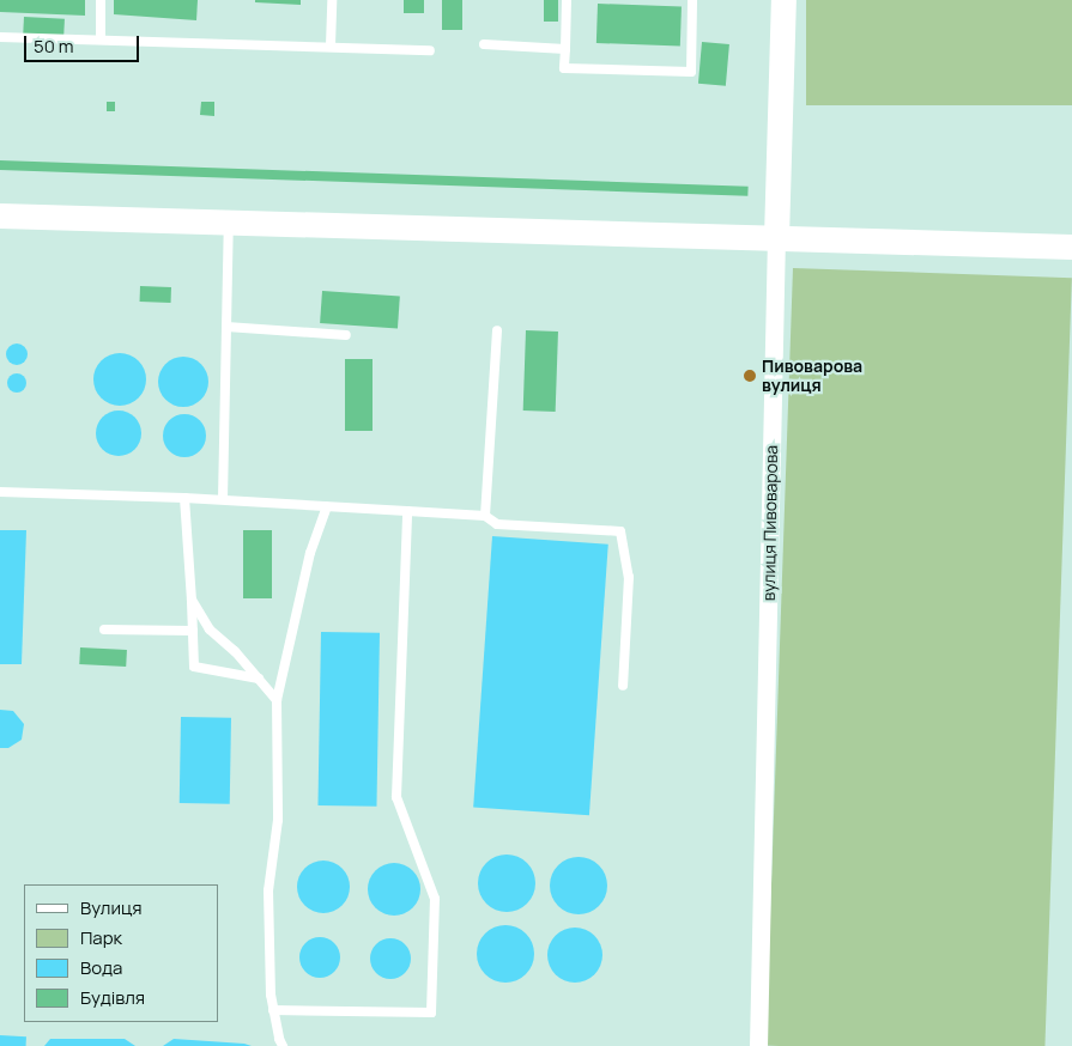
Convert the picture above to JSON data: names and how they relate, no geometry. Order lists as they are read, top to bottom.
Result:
{
  "streets": {
    "main road": ["вулиця Пивоварова"]
  },
  "places": ["Пивоварова вулиця"],
  "legend": [
    "Вулиця",
    "Парк",
    "Вода",
    "Будівля"
  ],
  "scale_bar": "50 m"
}
